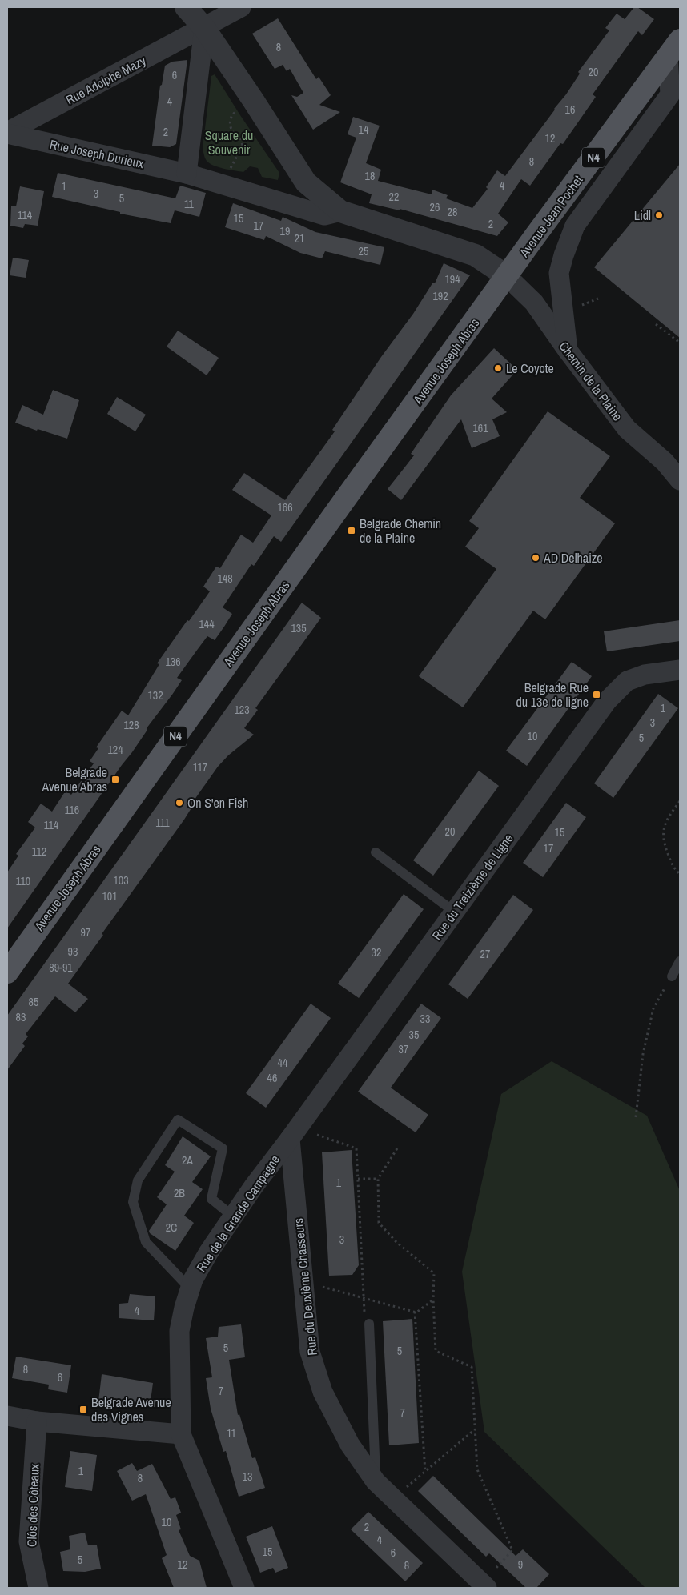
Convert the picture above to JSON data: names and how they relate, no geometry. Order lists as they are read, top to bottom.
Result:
{
  "streets": {
    "main road": ["N4", "Avenue Jean Pochet", "Avenue Joseph Abras"],
    "street": [
      "Rue Adolphe Mazy",
      "Rue Joseph Durieux",
      "Chemin de la Plaine",
      "Rue du Treizième de Ligne",
      "Rue de la Grande Campagne",
      "Rue du Deuxième Chasseurs",
      "Clôs des Côteaux"
    ]
  },
  "crossings": [
    ["Rue Adolphe Mazy", "Rue Joseph Durieux"],
    ["Avenue Jean Pochet", "Avenue Joseph Abras"],
    ["Avenue Jean Pochet", "Chemin de la Plaine"],
    ["Avenue Joseph Abras", "Chemin de la Plaine"],
    ["Rue du Treizième de Ligne", "Rue de la Grande Campagne"],
    ["Rue du Treizième de Ligne", "Rue du Deuxième Chasseurs"],
    ["Rue de la Grande Campagne", "Rue du Deuxième Chasseurs"]
  ],
  "parks": ["Square du Souvenir"],
  "places": {
    "other": [
      "Lidl",
      "Le Coyote",
      "AD Delhaize",
      "On S'en Fish"
    ],
    "transit": [
      "Belgrade Chemin de la Plaine",
      "Belgrade Rue du 13e de ligne",
      "Belgrade Avenue Abras",
      "Belgrade Avenue des Vignes"
    ]
  },
  "house_numbers": [
    "8",
    "20",
    "6",
    "4",
    "16",
    "14",
    "2",
    "12",
    "8",
    "18",
    "4",
    "1",
    "3",
    "22",
    "5",
    "11",
    "26",
    "28",
    "114",
    "15",
    "2",
    "17",
    "19",
    "21",
    "25",
    "194",
    "192",
    "161",
    "166",
    "148",
    "144",
    "135",
    "136",
    "132",
    "1",
    "123",
    "3",
    "128",
    "10",
    "5",
    "124",
    "117",
    "116",
    "111",
    "114",
    "20",
    "15",
    "17",
    "112",
    "103",
    "110",
    "101",
    "97",
    "93",
    "32",
    "27",
    "89-91",
    "85",
    "83",
    "33",
    "35",
    "37",
    "44",
    "46",
    "2A",
    "1",
    "2B",
    "2C",
    "3",
    "4",
    "5",
    "5",
    "8",
    "6",
    "7",
    "7",
    "11",
    "1",
    "13",
    "8",
    "10",
    "2",
    "4",
    "15",
    "6",
    "5",
    "12",
    "9",
    "8"
  ]
}
